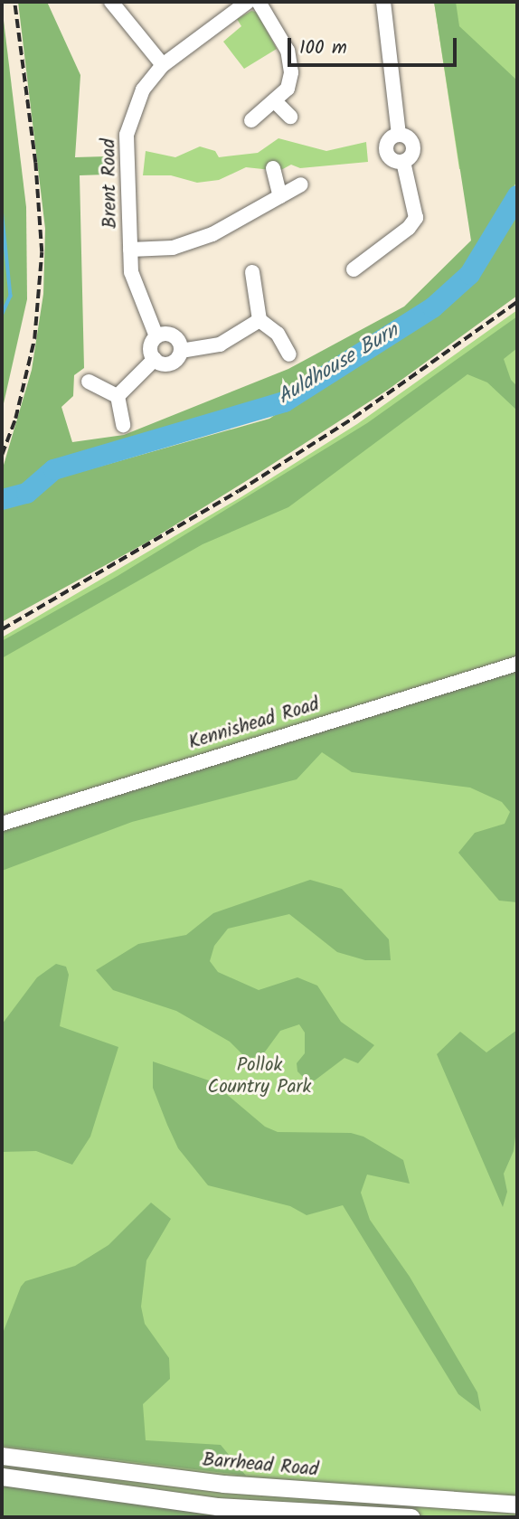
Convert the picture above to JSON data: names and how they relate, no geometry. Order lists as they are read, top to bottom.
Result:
{
  "streets": {
    "main road": ["Barrhead Road"],
    "street": ["Brent Road", "Kennishead Road"]
  },
  "water": ["Auldhouse Burn"],
  "parks": ["Pollok Country Park"],
  "scale_bar": "100 m"
}
